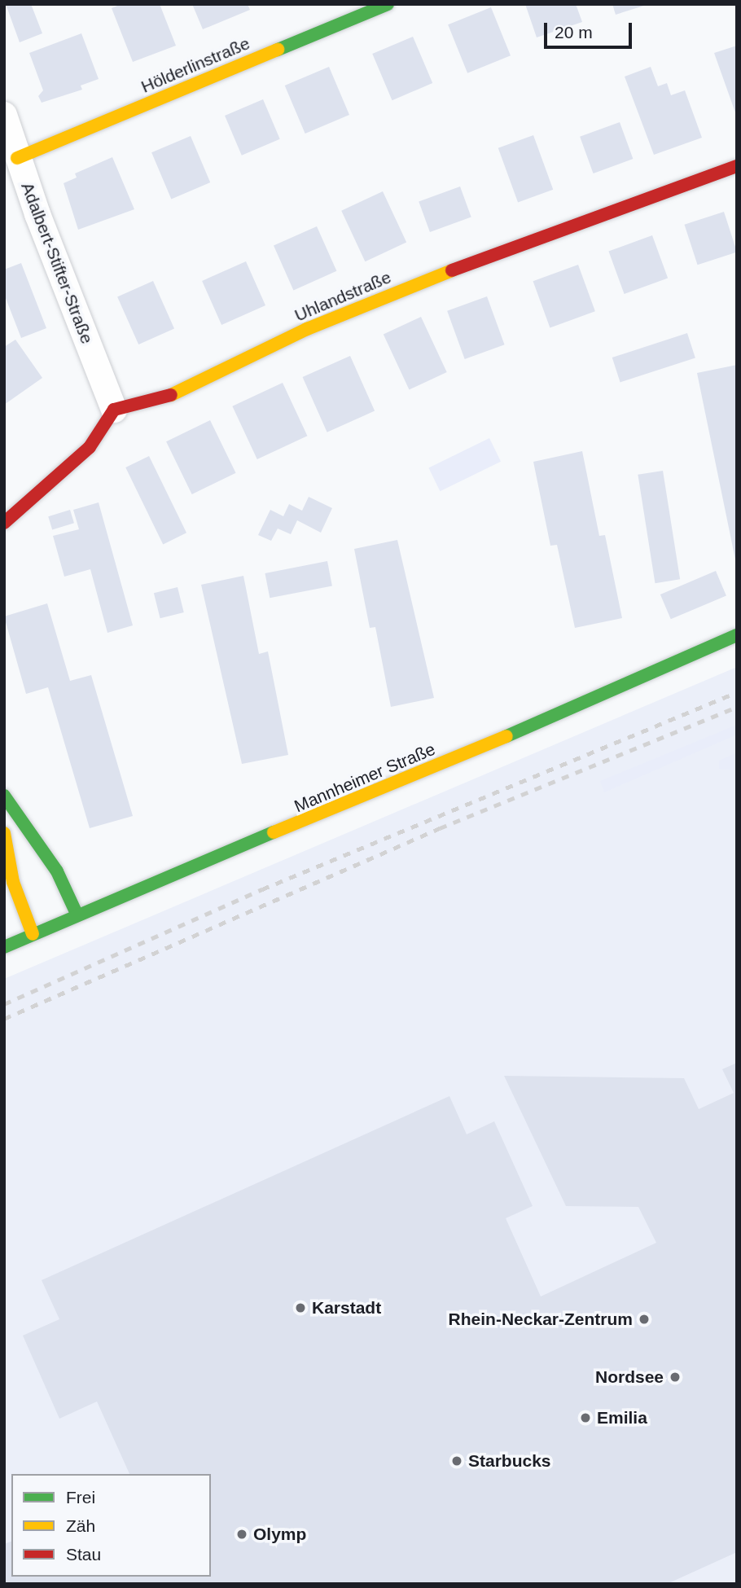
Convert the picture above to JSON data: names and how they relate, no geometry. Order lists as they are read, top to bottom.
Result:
{
  "streets": {
    "street": [
      "Hölderlinstraße",
      "Adalbert-Stifter-Straße",
      "Uhlandstraße",
      "Mannheimer Straße"
    ]
  },
  "crossings": [
    ["Hölderlinstraße", "Adalbert-Stifter-Straße"],
    ["Adalbert-Stifter-Straße", "Uhlandstraße"]
  ],
  "places": [
    "Karstadt",
    "Rhein-Neckar-Zentrum",
    "Nordsee",
    "Emilia",
    "Starbucks",
    "Olymp"
  ],
  "legend": ["Frei", "Zäh", "Stau"],
  "scale_bar": "20 m"
}
